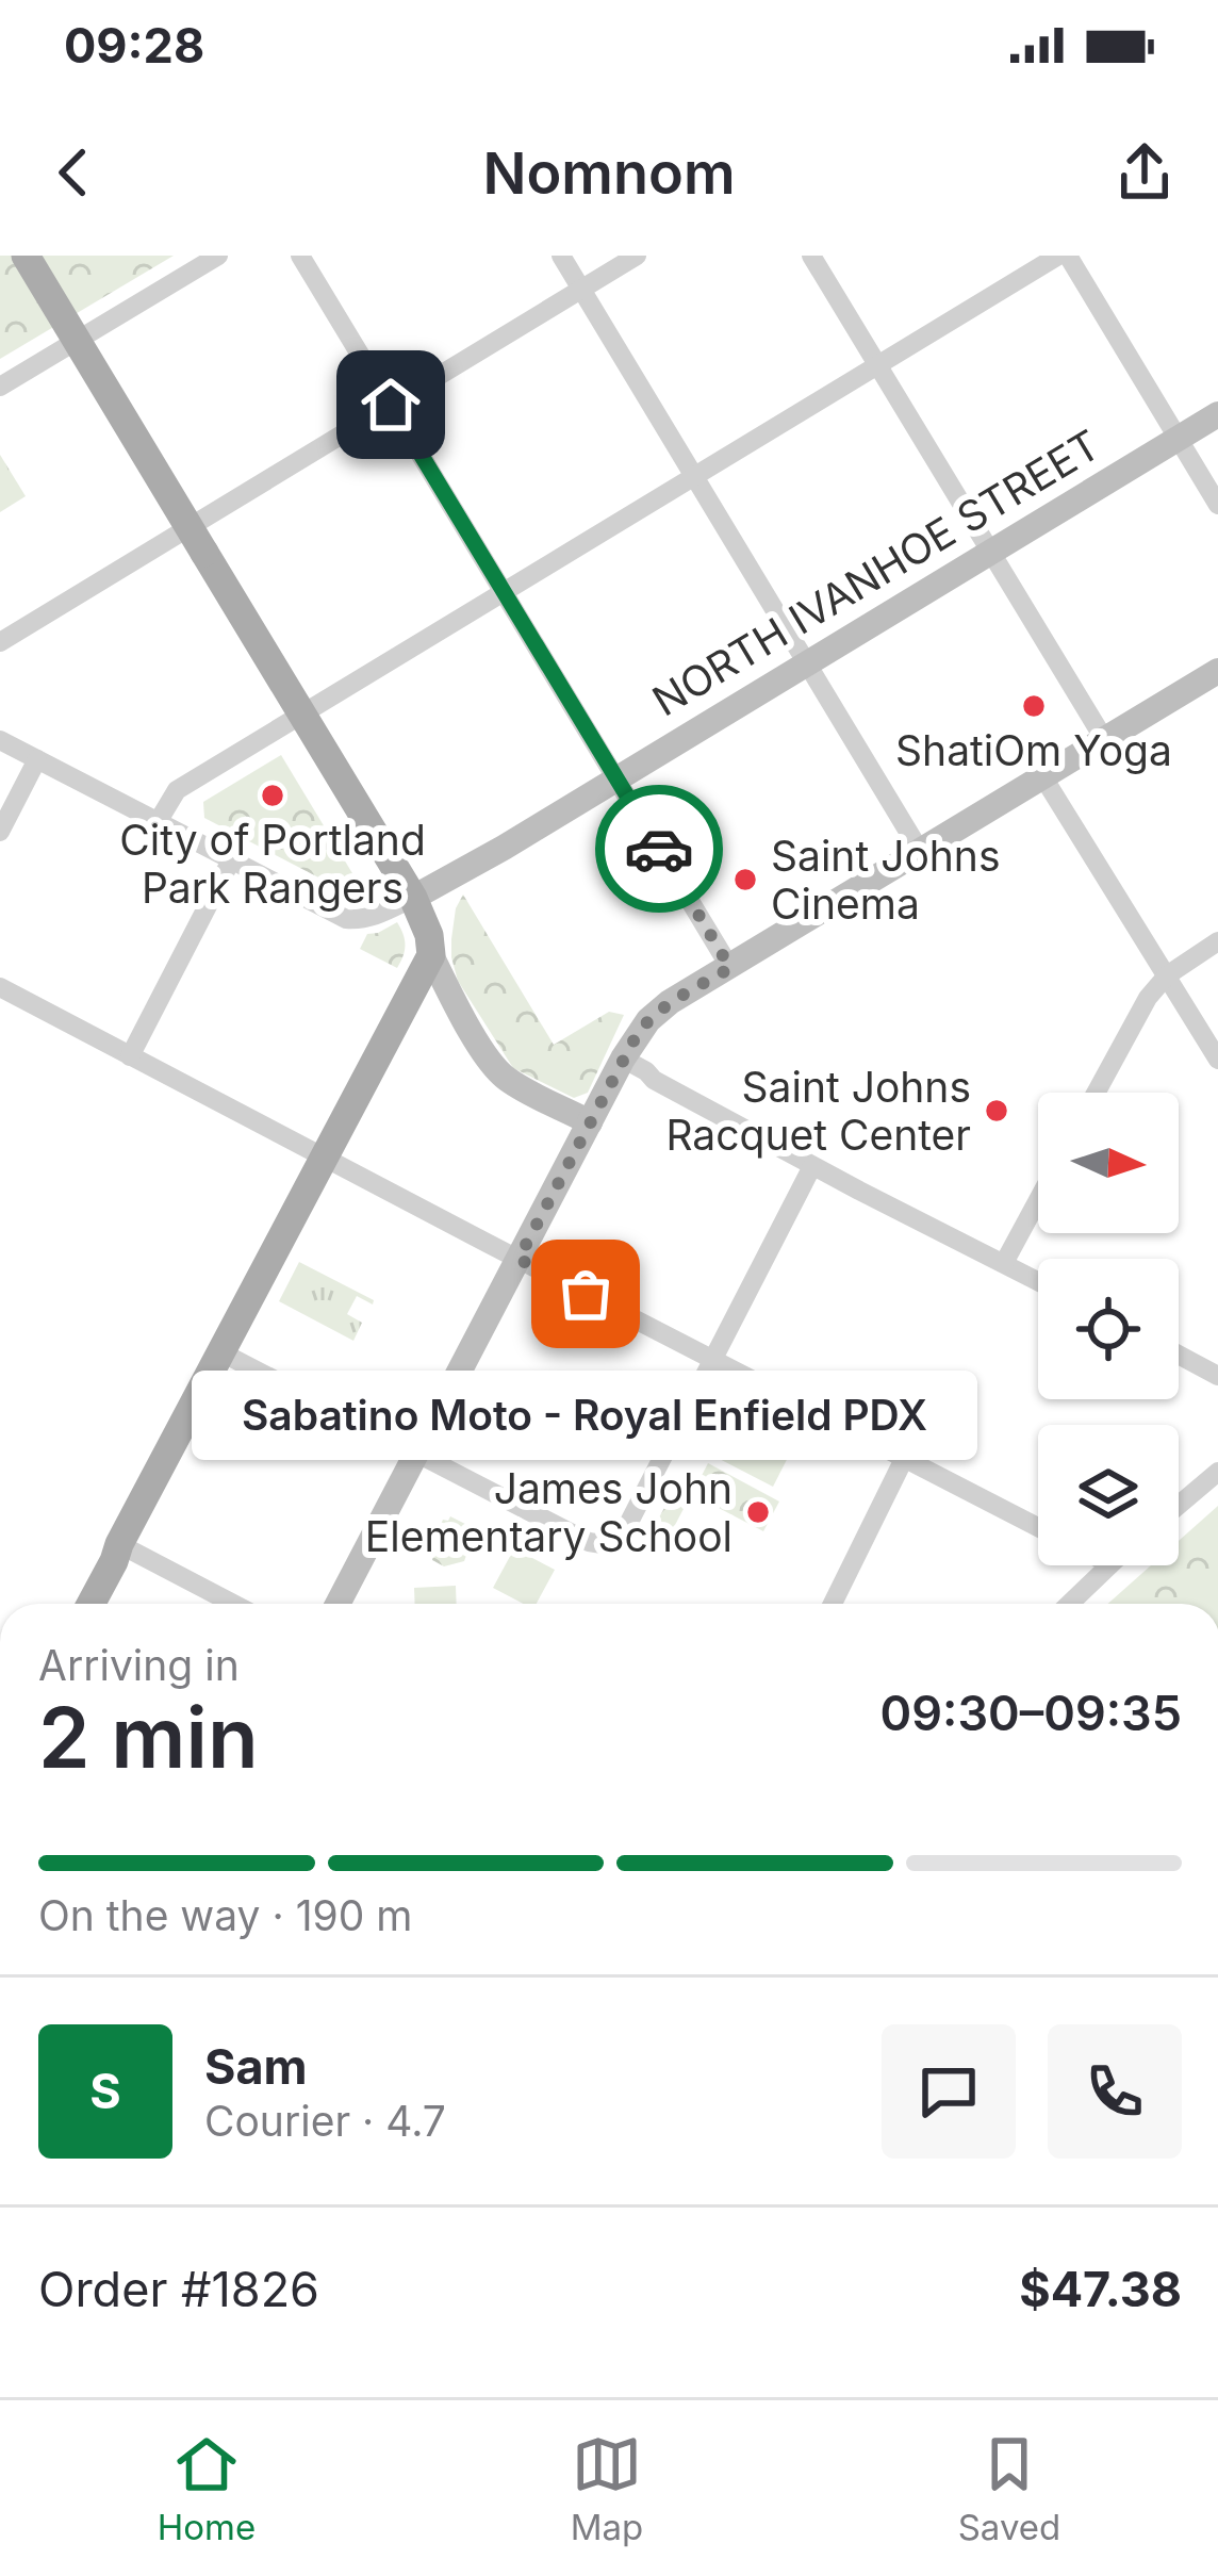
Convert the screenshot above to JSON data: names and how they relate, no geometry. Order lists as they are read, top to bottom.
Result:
{
  "streets": {
    "street": ["NORTH IVANHOE STREET"]
  },
  "places": [
    "ShatiOm Yoga",
    "City of Portland Park Rangers",
    "Saint Johns Cinema",
    "Saint Johns Racquet Center",
    "Sabatino Moto - Royal Enfield PDX",
    "James John Elementary School"
  ],
  "north": "right",
  "page": {
    "status": "09:28",
    "header": "Nomnom",
    "bubble": "Sabatino Moto - Royal Enfield PDX",
    "heading": ["2 min", "Arriving in", "09:30–09:35"],
    "panel": [
      "Sam",
      "Courier · 4.7",
      "Order #1826",
      "$47.38"
    ],
    "bar": "On the way · 190 m",
    "round": "S",
    "tabs": ["Home", "Map", "Saved"]
  }
}
